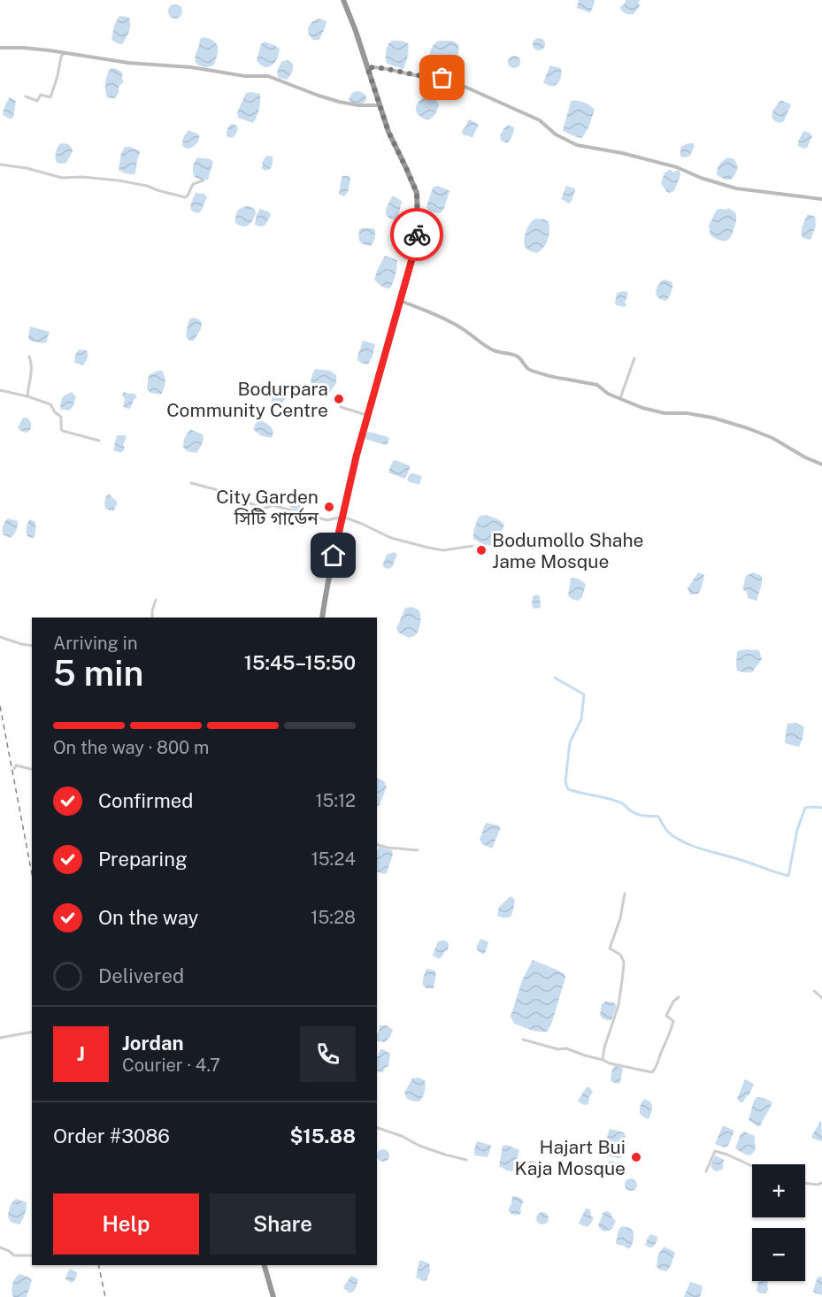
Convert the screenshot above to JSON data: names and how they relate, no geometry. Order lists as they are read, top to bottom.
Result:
{
  "places": [
    "Bodurpara Community Centre",
    "City Garden সিটি গার্ডেন",
    "Bodumollo Shahe Jame Mosque",
    "Hajart Bui Kaja Mosque"
  ],
  "page": {
    "heading": ["5 min", "Arriving in", "15:45–15:50"],
    "panel": [
      "Jordan",
      "Courier · 4.7",
      "Order #3086",
      "$15.88"
    ],
    "bar": "On the way · 800 m",
    "list": [
      ["Confirmed", "15:12"],
      ["Preparing", "15:24"],
      ["On the way", "15:28"],
      "Delivered"
    ],
    "round": "J",
    "map_buttons": ["+", "−"],
    "buttons": ["Help", "Share"]
  }
}
